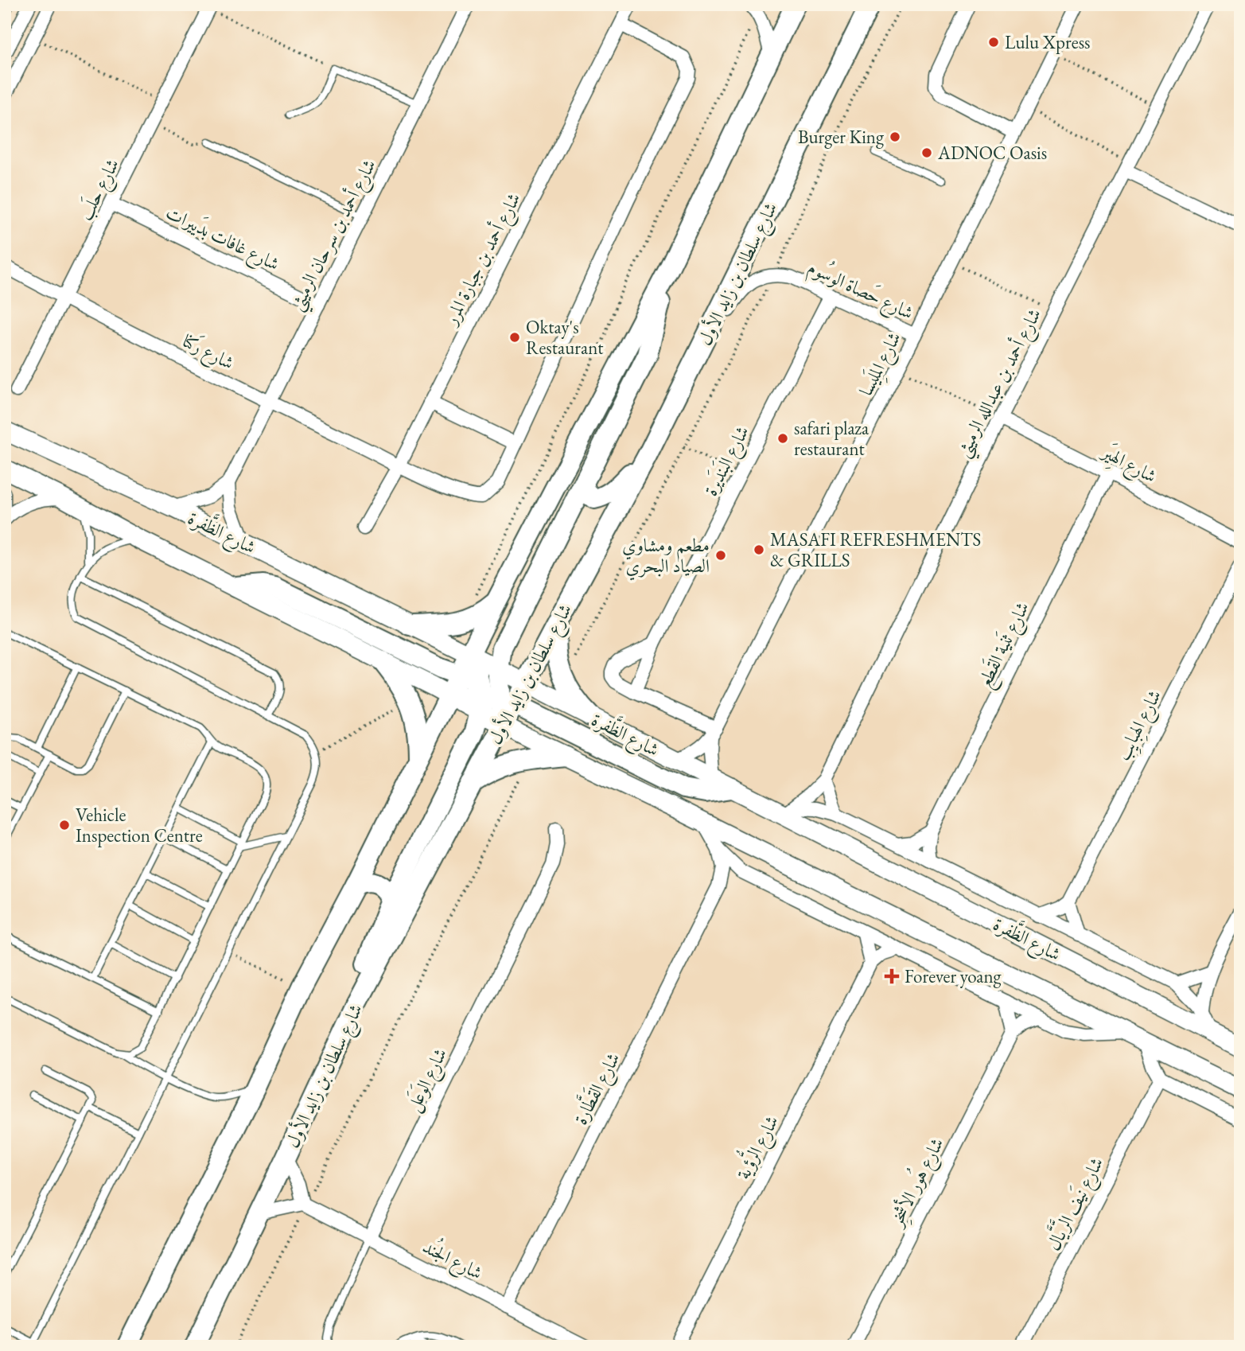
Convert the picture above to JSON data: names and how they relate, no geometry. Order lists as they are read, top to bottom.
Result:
{
  "streets": {
    "main road": ["شارع سلطان بن زايد الأول", "شارع الظَّفرة"],
    "street": [
      "شارع حلَب",
      "شارع أحمد بن سرحان الرميثي",
      "شارع غافات بدَييرات",
      "شارع أحمد بن جبارة المرر",
      "شارع حَصاة الوسُوم",
      "شارع رَكنا",
      "شارع المِلَيسا",
      "شارع أحمد بن عبدالله الرميثي",
      "شارع البَندَيرة",
      "شارع الهِيَر",
      "شارع ثَنية القَطع",
      "شارع الهِبايِب",
      "شارع الوَعَل",
      "شارع القَطَّارة",
      "شارع الرُّؤية",
      "شارع هُور الأشخِر",
      "شارع نَيف الرَّيَّال",
      "شارع الجُند"
    ]
  },
  "crossings": [
    ["شارع حلَب", "شارع غافات بدَييرات"],
    ["شارع حلَب", "شارع رَكنا"],
    ["شارع أحمد بن سرحان الرميثي", "شارع غافات بدَييرات"],
    ["شارع أحمد بن سرحان الرميثي", "شارع رَكنا"],
    ["شارع أحمد بن سرحان الرميثي", "شارع الظَّفرة"],
    ["شارع أحمد بن جبارة المرر", "شارع رَكنا"],
    ["شارع سلطان بن زايد الأول", "شارع الظَّفرة"],
    ["شارع حَصاة الوسُوم", "شارع المِلَيسا"],
    ["شارع حَصاة الوسُوم", "شارع البَندَيرة"],
    ["شارع المِلَيسا", "شارع الظَّفرة"],
    ["شارع أحمد بن عبدالله الرميثي", "شارع الهِيَر"],
    ["شارع أحمد بن عبدالله الرميثي", "شارع الظَّفرة"],
    ["شارع الهِيَر", "شارع ثَنية القَطع"],
    ["شارع الوَعَل", "شارع الجُند"],
    ["شارع القَطَّارة", "شارع الجُند"]
  ],
  "places": {
    "other": [
      "Lulu Xpress",
      "Burger King",
      "ADNOC Oasis",
      "Oktay's Restaurant",
      "safari plaza restaurant",
      "MASAFI REFRESHMENTS & GRILLS",
      "مطعم ومشاوي الصياد البحري",
      "Vehicle Inspection Centre"
    ],
    "health": ["Forever yoang"]
  }
}
